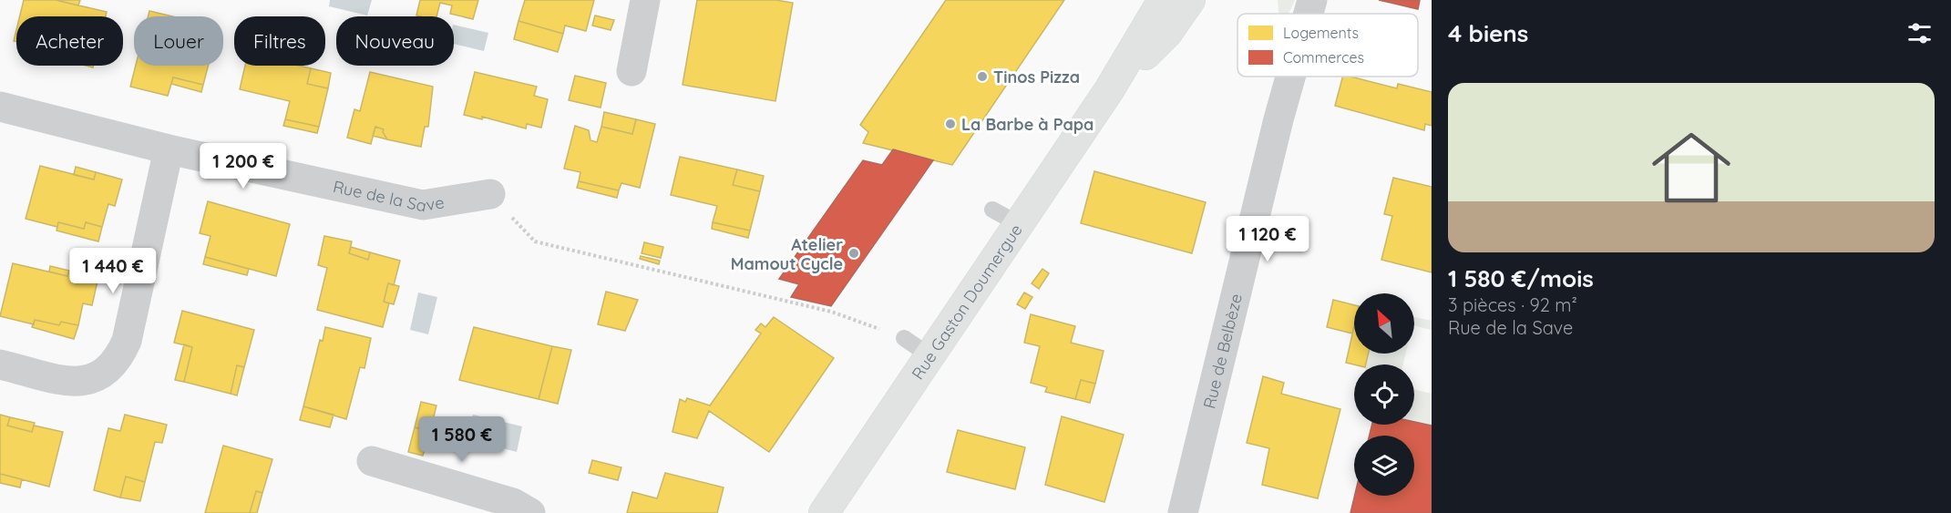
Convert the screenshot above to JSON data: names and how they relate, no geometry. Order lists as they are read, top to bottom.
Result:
{
  "streets": {
    "main road": ["Rue Gaston Doumergue"],
    "street": ["Rue de la Save", "Rue de Belbèze"]
  },
  "places": ["Tinos Pizza", "La Barbe à Papa", "Atelier Mamout Cycle"],
  "legend": ["Logements", "Commerces"],
  "north": "top left",
  "page": {
    "heading": "4 biens",
    "chip": [
      "Acheter",
      "Louer",
      "Filtres",
      "Nouveau"
    ],
    "list": [
      {
        "name": "1 580 €/mois",
        "note": "3 pièces · 92 m² · Rue de la Save"
      }
    ],
    "price": [
      "1 200 €",
      "1 120 €",
      "1 440 €",
      "1 580 €"
    ]
  }
}
